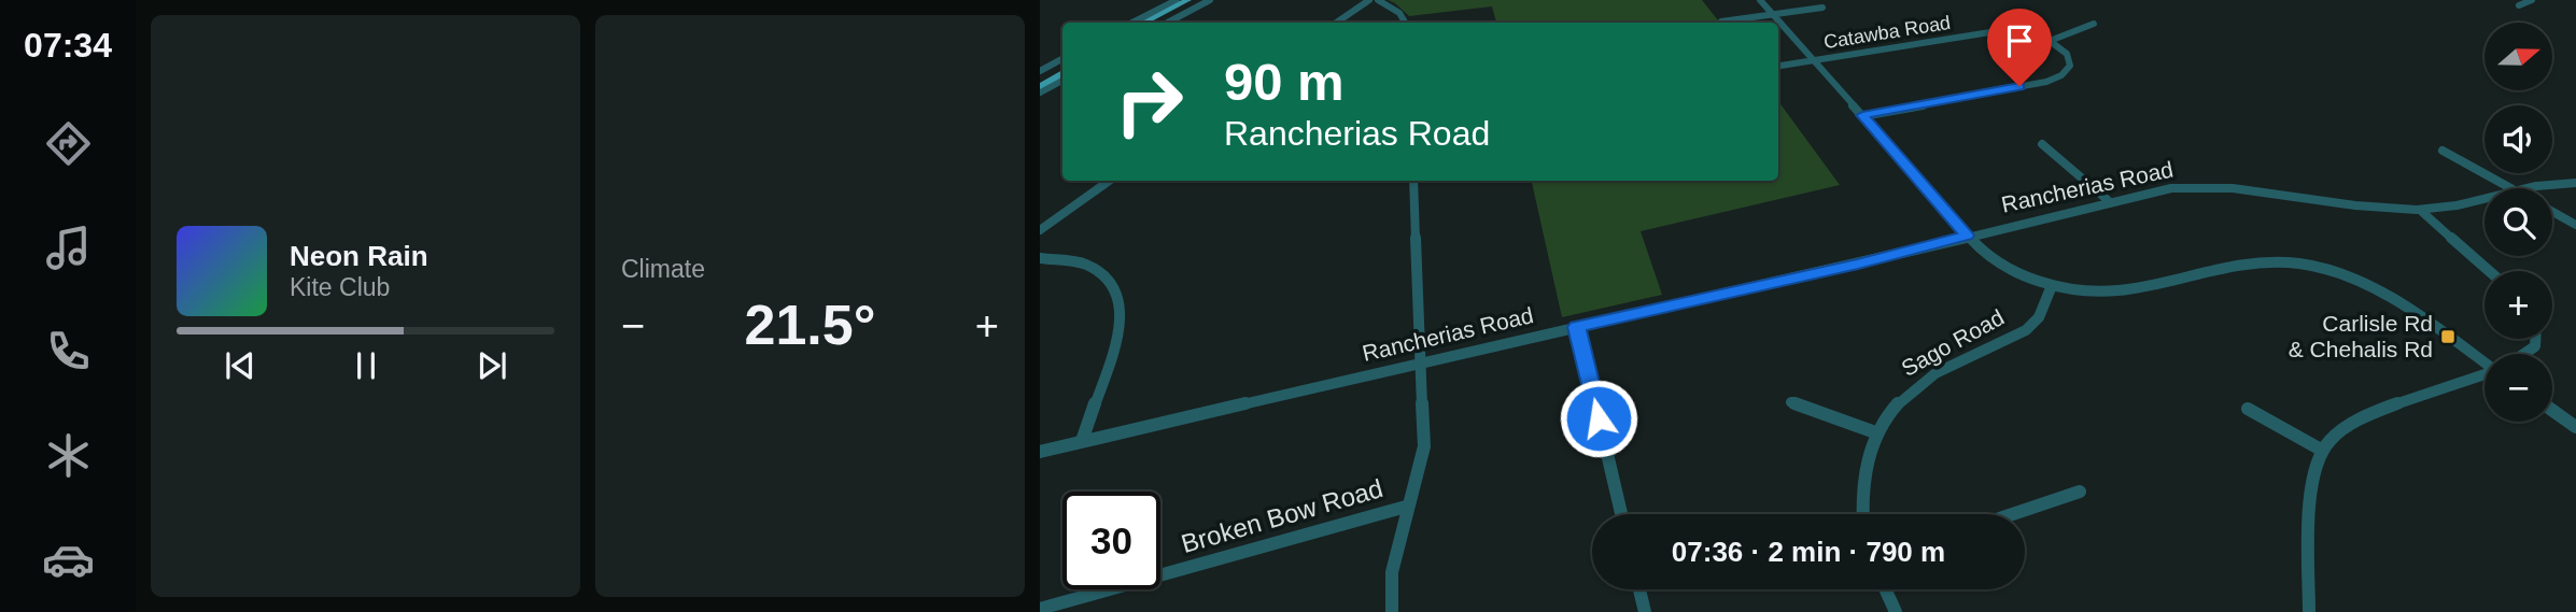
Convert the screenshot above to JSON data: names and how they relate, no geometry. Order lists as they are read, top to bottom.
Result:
{
  "streets": {
    "street": [
      "Catawba Road",
      "Rancherias Road",
      "Sago Road",
      "Broken Bow Road"
    ]
  },
  "places": {
    "transit": ["Carlisle Rd & Chehalis Rd"]
  },
  "north": "right",
  "page": {
    "tabs": "07:34",
    "tile": "Climate",
    "map_buttons": ["+", "−"],
    "turn": ["90 m", "Rancherias Road"],
    "song": ["Neon Rain", "Kite Club"],
    "heat": ["−", "21.5°", "+"],
    "limit": "30",
    "trip": "07:36 · 2 min · 790 m"
  }
}
